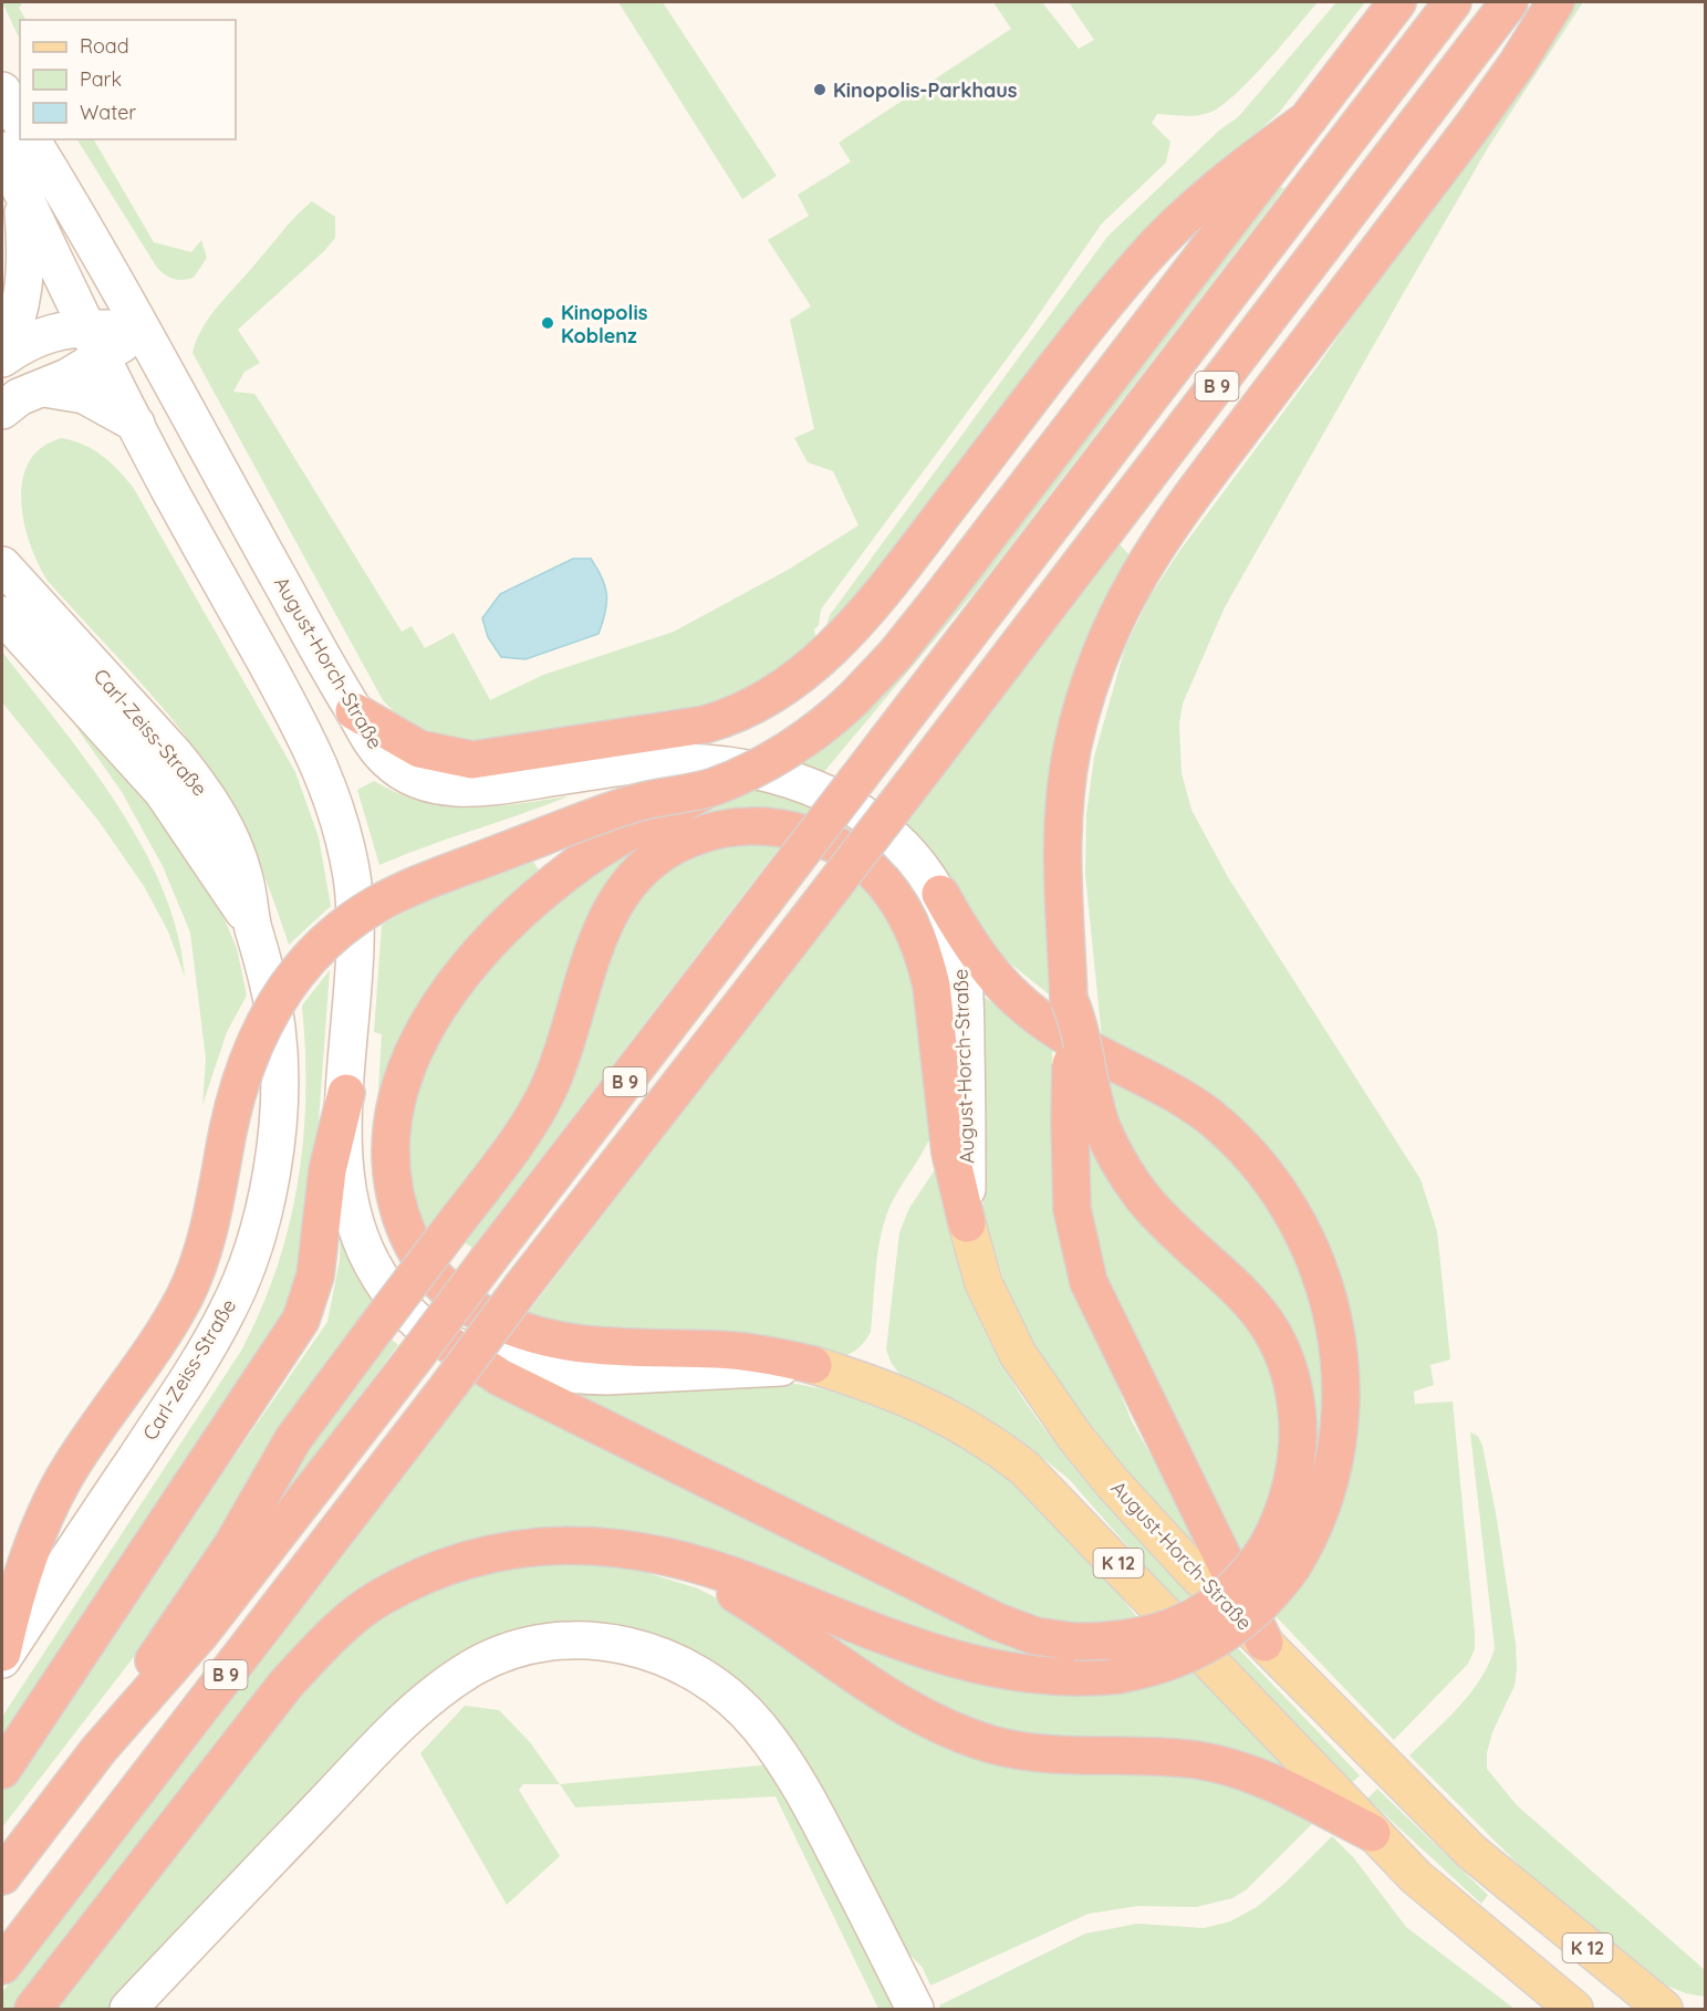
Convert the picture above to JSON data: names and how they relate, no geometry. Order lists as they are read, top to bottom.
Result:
{
  "streets": {
    "highway": ["B 9"],
    "main road": ["August-Horch-Straße", "Carl-Zeiss-Straße", "K 12"]
  },
  "places": ["Kinopolis-Parkhaus", "Kinopolis Koblenz"],
  "legend": ["Road", "Park", "Water"]
}
